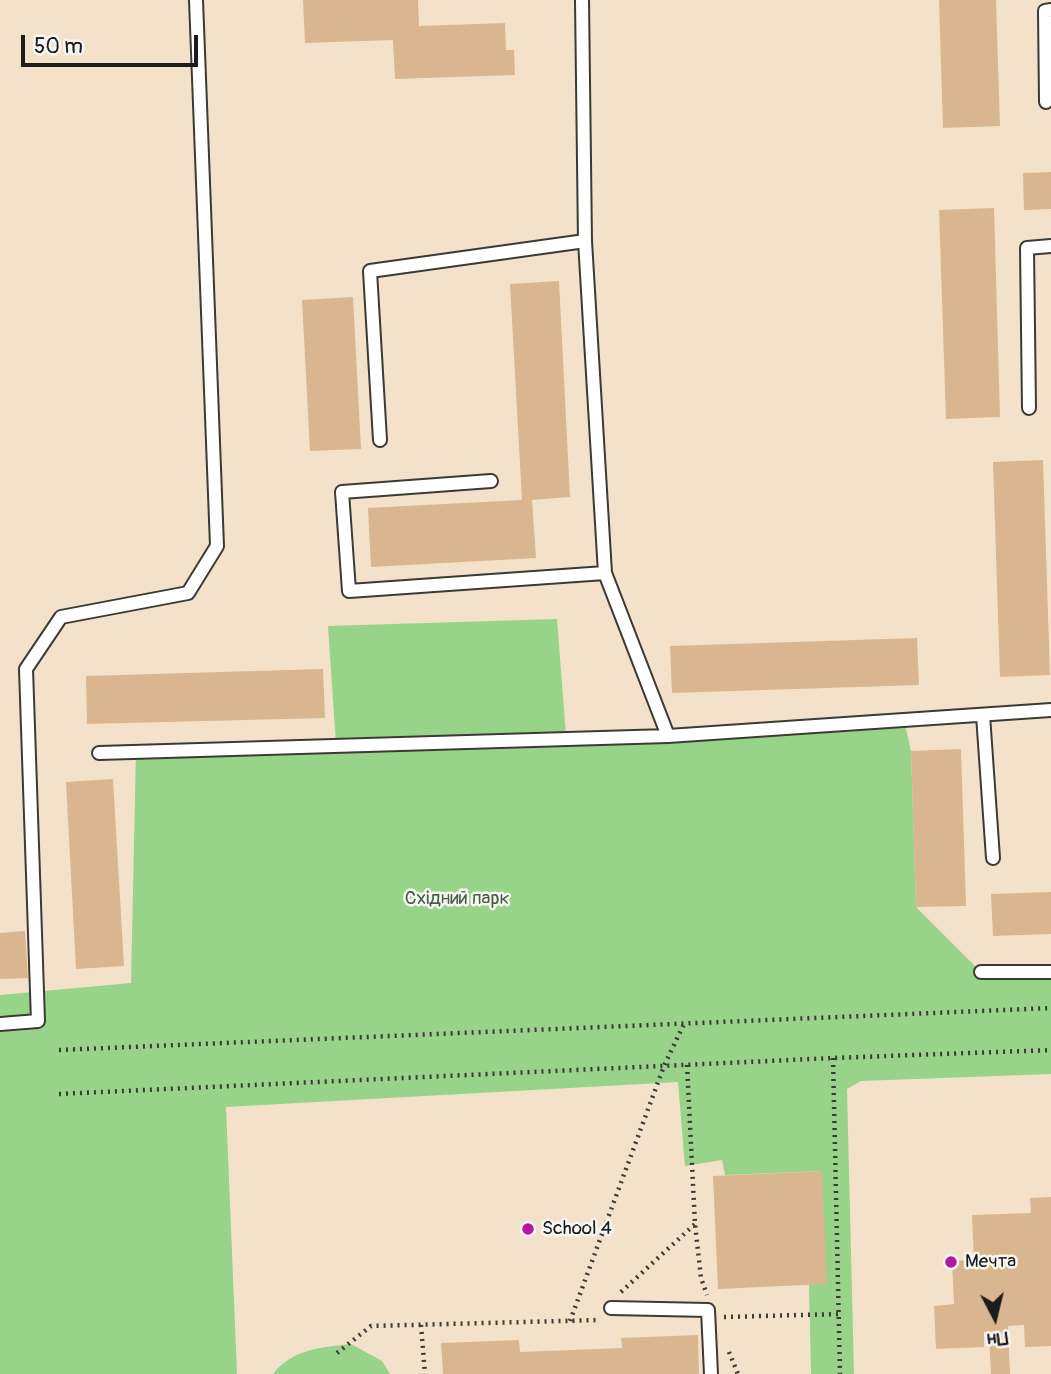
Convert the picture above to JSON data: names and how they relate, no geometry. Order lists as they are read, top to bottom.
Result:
{
  "parks": ["Східний парк"],
  "places": ["School 4", "Мечта"],
  "scale_bar": "50 m",
  "north": "bottom"
}
